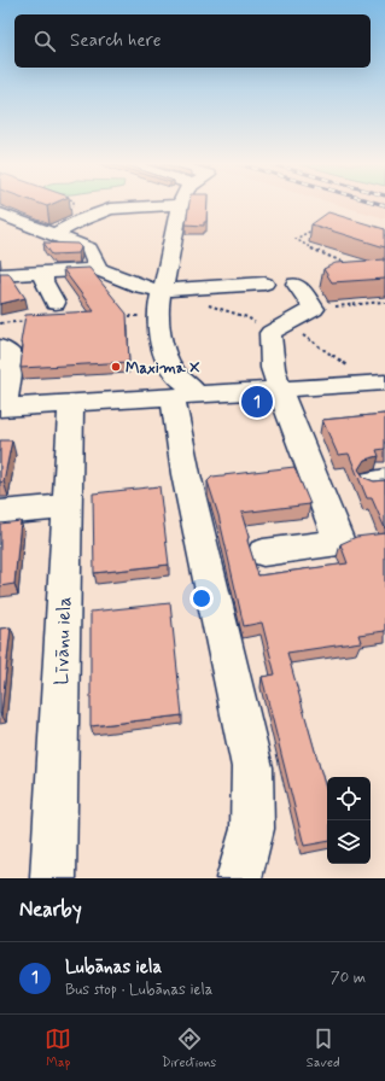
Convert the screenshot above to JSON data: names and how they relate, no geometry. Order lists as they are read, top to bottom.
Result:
{
  "streets": {
    "street": ["Līvānu iela"]
  },
  "places": ["Maxima X"],
  "page": {
    "search": "Search here",
    "pins": "1",
    "heading": "Nearby",
    "list": [
      {
        "mark": "1",
        "name": "Lubānas iela",
        "note": "Bus stop · Lubānas iela",
        "value": "70 m"
      }
    ],
    "nav": ["Map", "Directions", "Saved"]
  }
}
